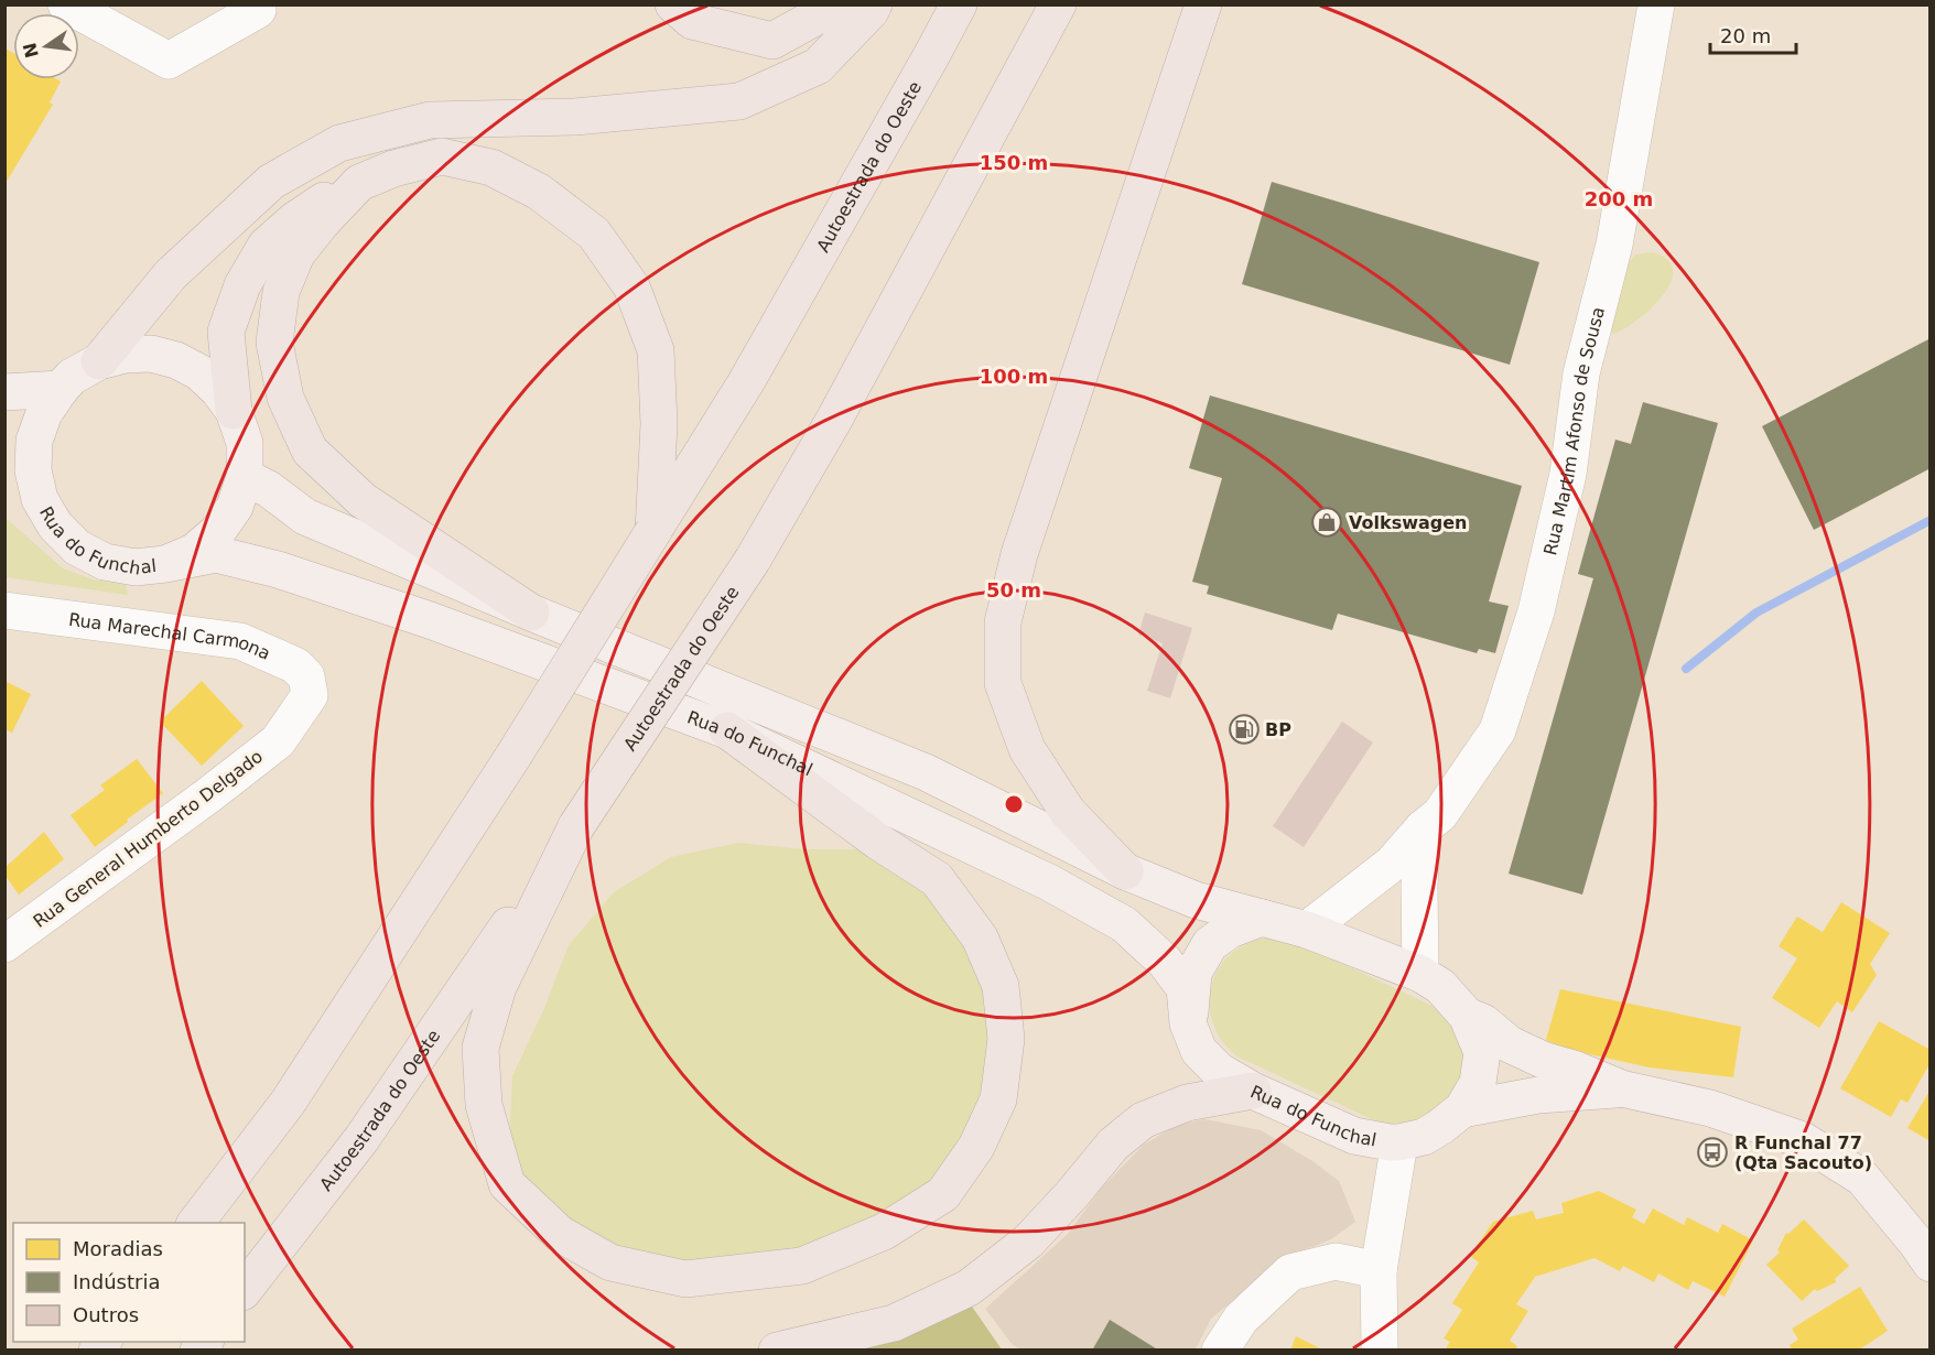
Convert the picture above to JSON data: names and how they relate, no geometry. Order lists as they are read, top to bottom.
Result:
{
  "streets": {
    "highway": ["Autoestrada do Oeste"],
    "main road": ["Rua do Funchal"],
    "street": ["Rua Martim Afonso de Sousa", "Rua Marechal Carmona", "Rua General Humberto Delgado"]
  },
  "crossings": [
    ["Rua Martim Afonso de Sousa", "Rua do Funchal"],
    ["Rua Marechal Carmona", "Rua General Humberto Delgado"]
  ],
  "places": {
    "shop": ["Volkswagen"],
    "fuel station": ["BP"],
    "bus stop": ["R Funchal 77 (Qta Sacouto)"]
  },
  "legend": ["Moradias", "Indústria", "Outros"],
  "scale_bar": "20 m",
  "north": "left",
  "rings": [
    "150 m",
    "200 m",
    "100 m",
    "50 m"
  ]
}
